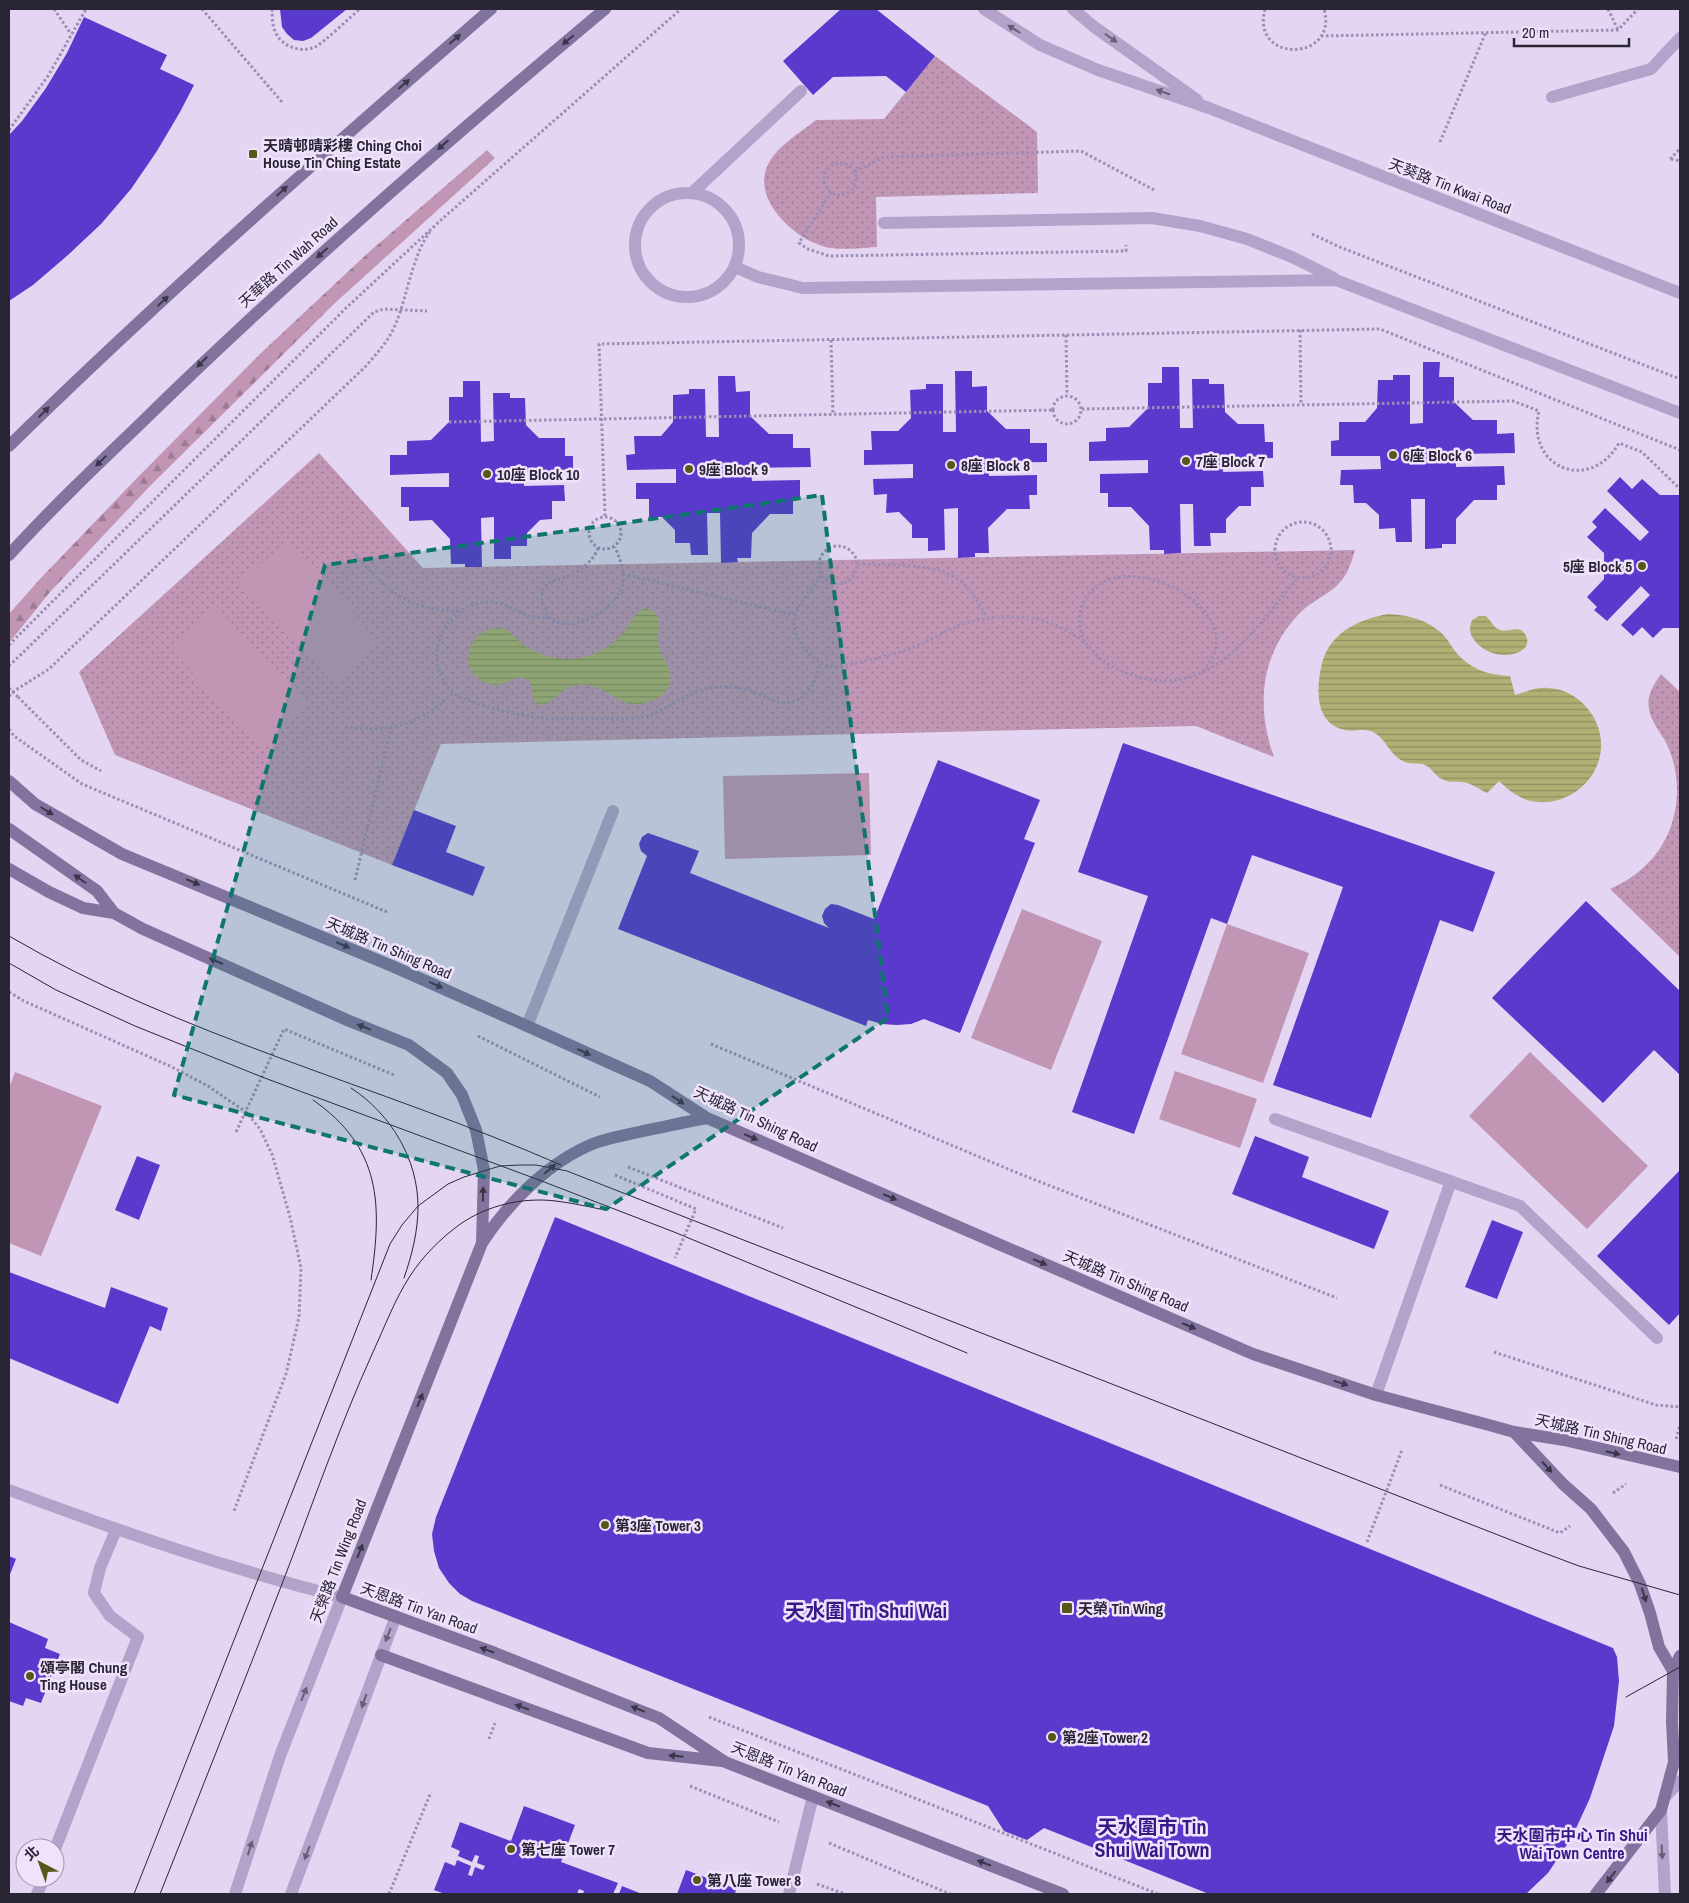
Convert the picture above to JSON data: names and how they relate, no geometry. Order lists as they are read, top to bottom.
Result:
{
  "streets": {
    "main road": [
      "天華路 Tin Wah Road",
      "天城路 Tin Shing Road",
      "天榮路 Tin Wing Road",
      "天恩路 Tin Yan Road"
    ],
    "street": ["天葵路 Tin Kwai Road"]
  },
  "crossings": [
    ["天城路 Tin Shing Road", "天榮路 Tin Wing Road"],
    ["天榮路 Tin Wing Road", "天恩路 Tin Yan Road"]
  ],
  "one_way": ["天城路 Tin Shing Road"],
  "districts": ["天水圍 Tin Shui Wai", "天水圍市 Tin Shui Wai Town", "天水圍市中心 Tin Shui Wai Town Centre"],
  "places": {
    "transit": ["天晴邨晴彩樓 Ching Choi House Tin Ching Estate", "天榮 Tin Wing"],
    "other": [
      "6座 Block 6",
      "7座 Block 7",
      "8座 Block 8",
      "9座 Block 9",
      "10座 Block 10",
      "5座 Block 5",
      "第3座 Tower 3",
      "頌亭閣 Chung Ting House",
      "第2座 Tower 2",
      "第七座 Tower 7",
      "第八座 Tower 8"
    ]
  },
  "scale_bar": "20 m",
  "north": "top left"
}
